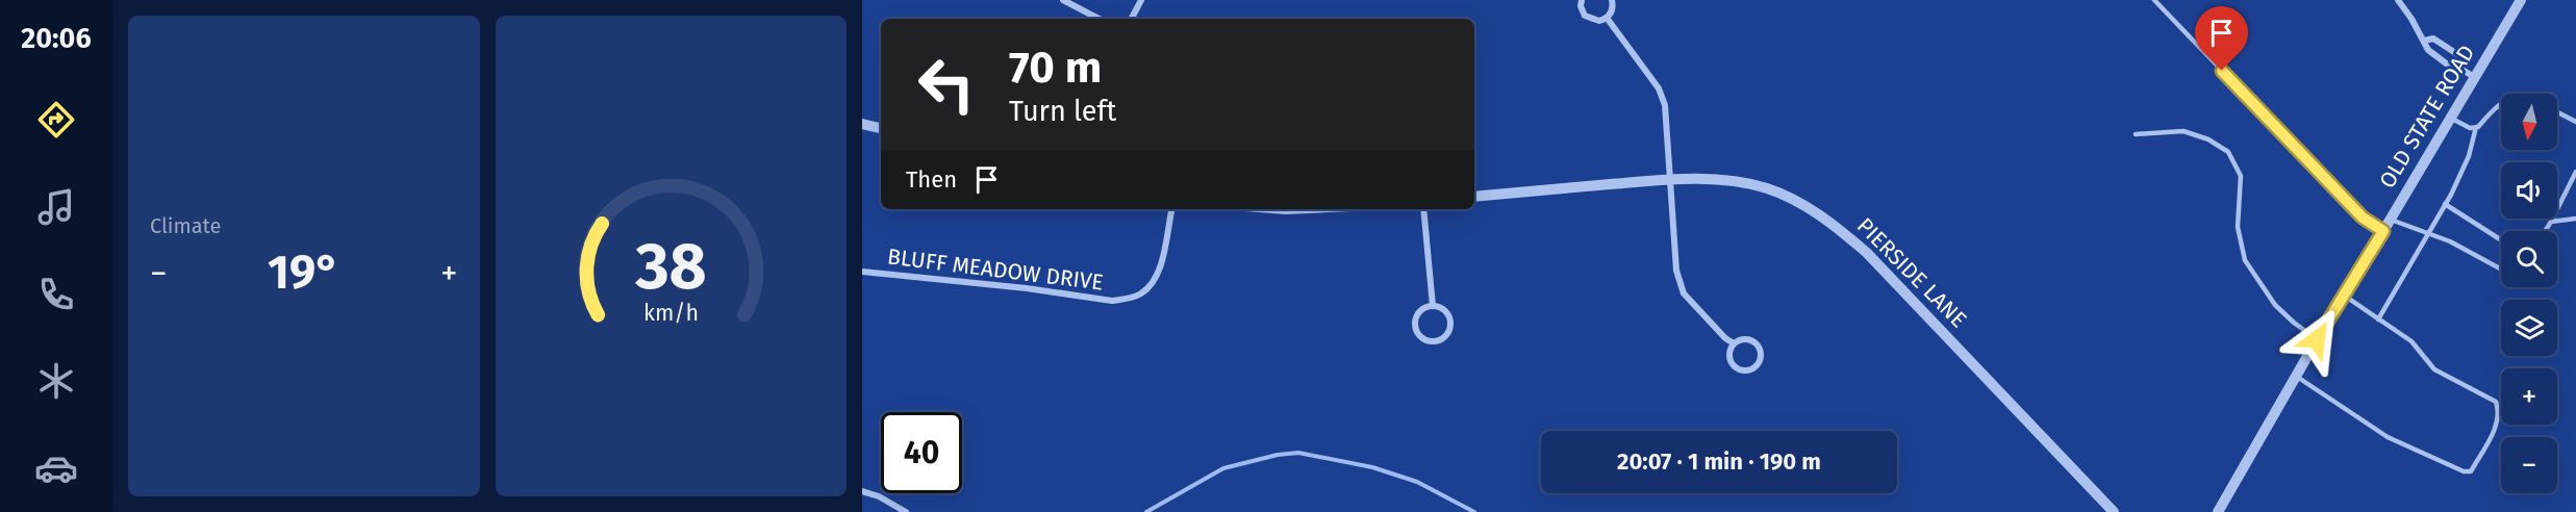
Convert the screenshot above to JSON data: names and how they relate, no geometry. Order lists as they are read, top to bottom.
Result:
{
  "streets": {
    "street": ["OLD STATE ROAD", "BLUFF MEADOW DRIVE", "PIERSIDE LANE"]
  },
  "north": "bottom",
  "page": {
    "tabs": "20:06",
    "tile": "Climate",
    "turn": ["70 m", "Turn left"],
    "map_buttons": ["+", "−"],
    "then": "Then",
    "heat": ["−", "19°", "+"],
    "limit": "40",
    "trip": "20:07 · 1 min · 190 m",
    "gauge": ["38", "km/h"]
  }
}
